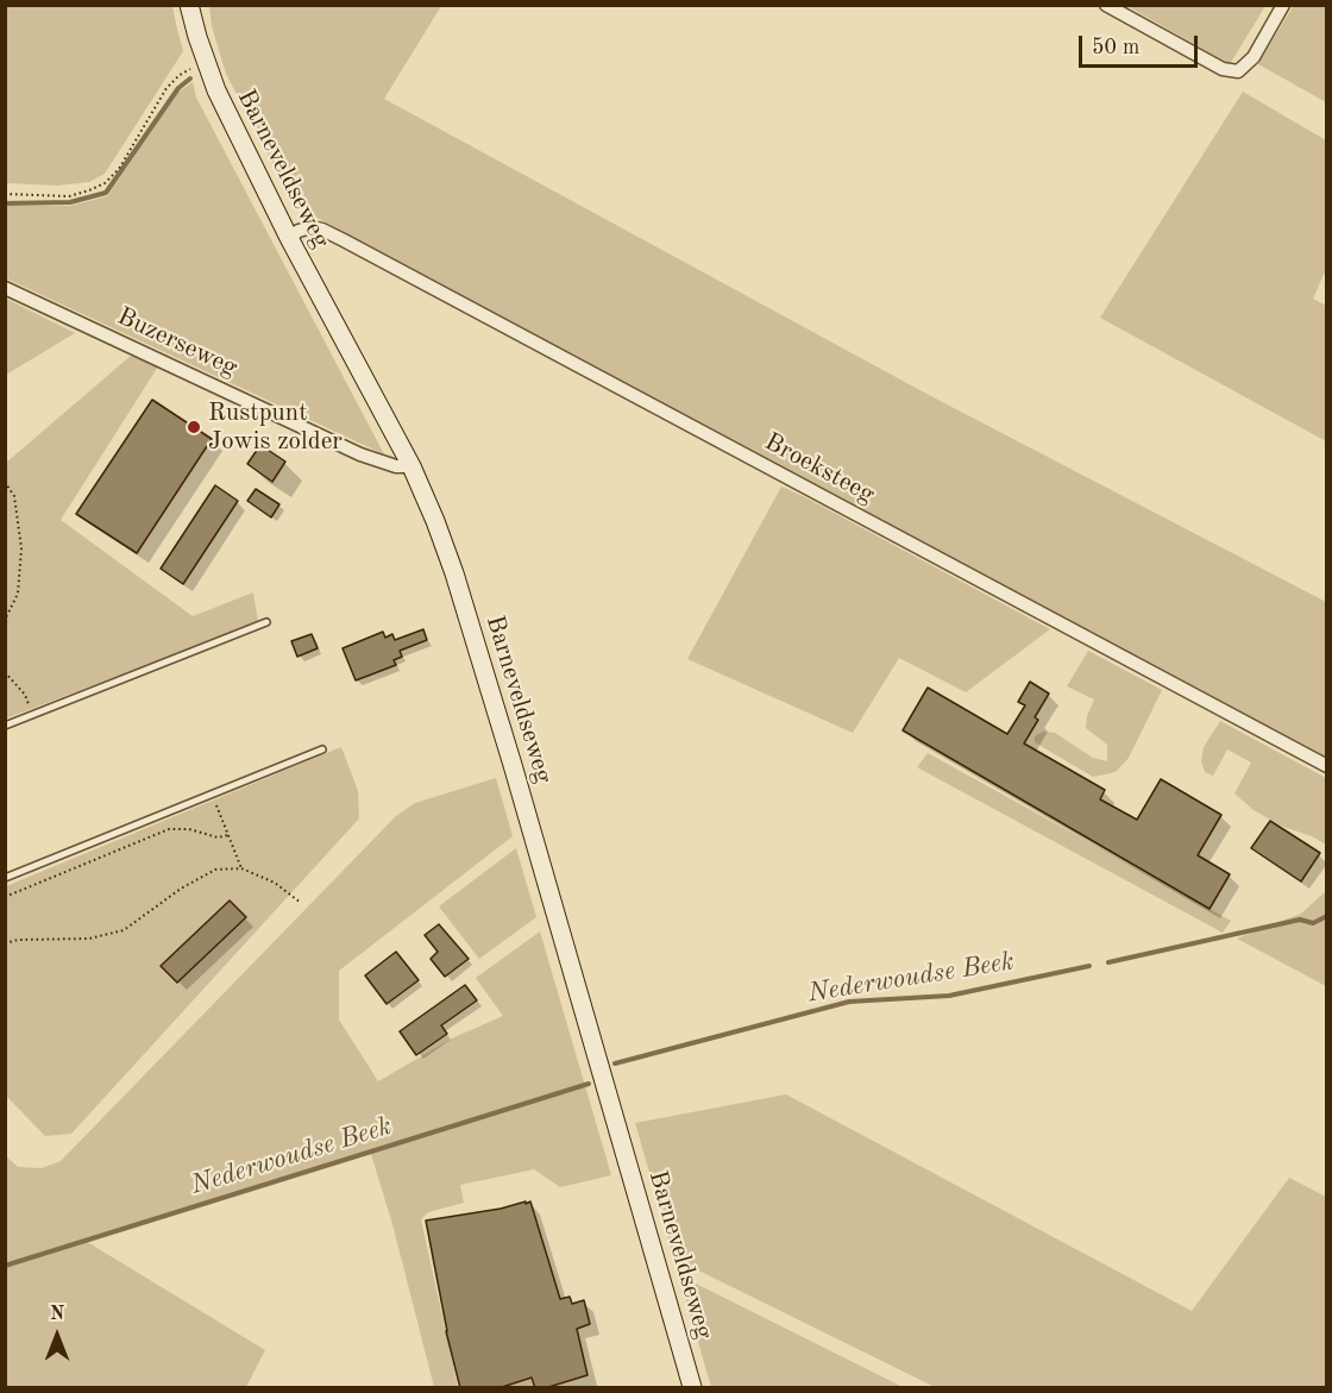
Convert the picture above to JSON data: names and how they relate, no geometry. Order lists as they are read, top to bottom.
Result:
{
  "streets": {
    "main road": ["Barneveldseweg"],
    "street": ["Buzerseweg", "Broeksteeg"]
  },
  "crossings": [
    ["Barneveldseweg", "Buzerseweg"],
    ["Barneveldseweg", "Broeksteeg"]
  ],
  "water": ["Nederwoudse Beek"],
  "places": ["Rustpunt Jowis zolder"],
  "scale_bar": "50 m",
  "north": "top"
}
